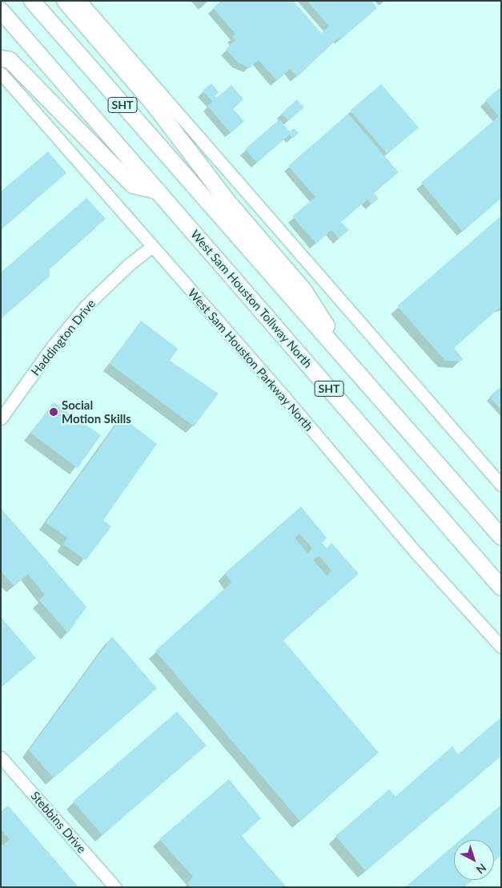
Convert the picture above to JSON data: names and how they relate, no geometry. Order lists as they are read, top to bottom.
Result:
{
  "streets": {
    "highway": ["SHT", "West Sam Houston Tollway North"],
    "main road": ["Haddington Drive", "West Sam Houston Parkway North", "Stebbins Drive"]
  },
  "crossings": [
    ["Haddington Drive", "West Sam Houston Parkway North"]
  ],
  "places": ["Social Motion Skills"],
  "north": "bottom right"
}
